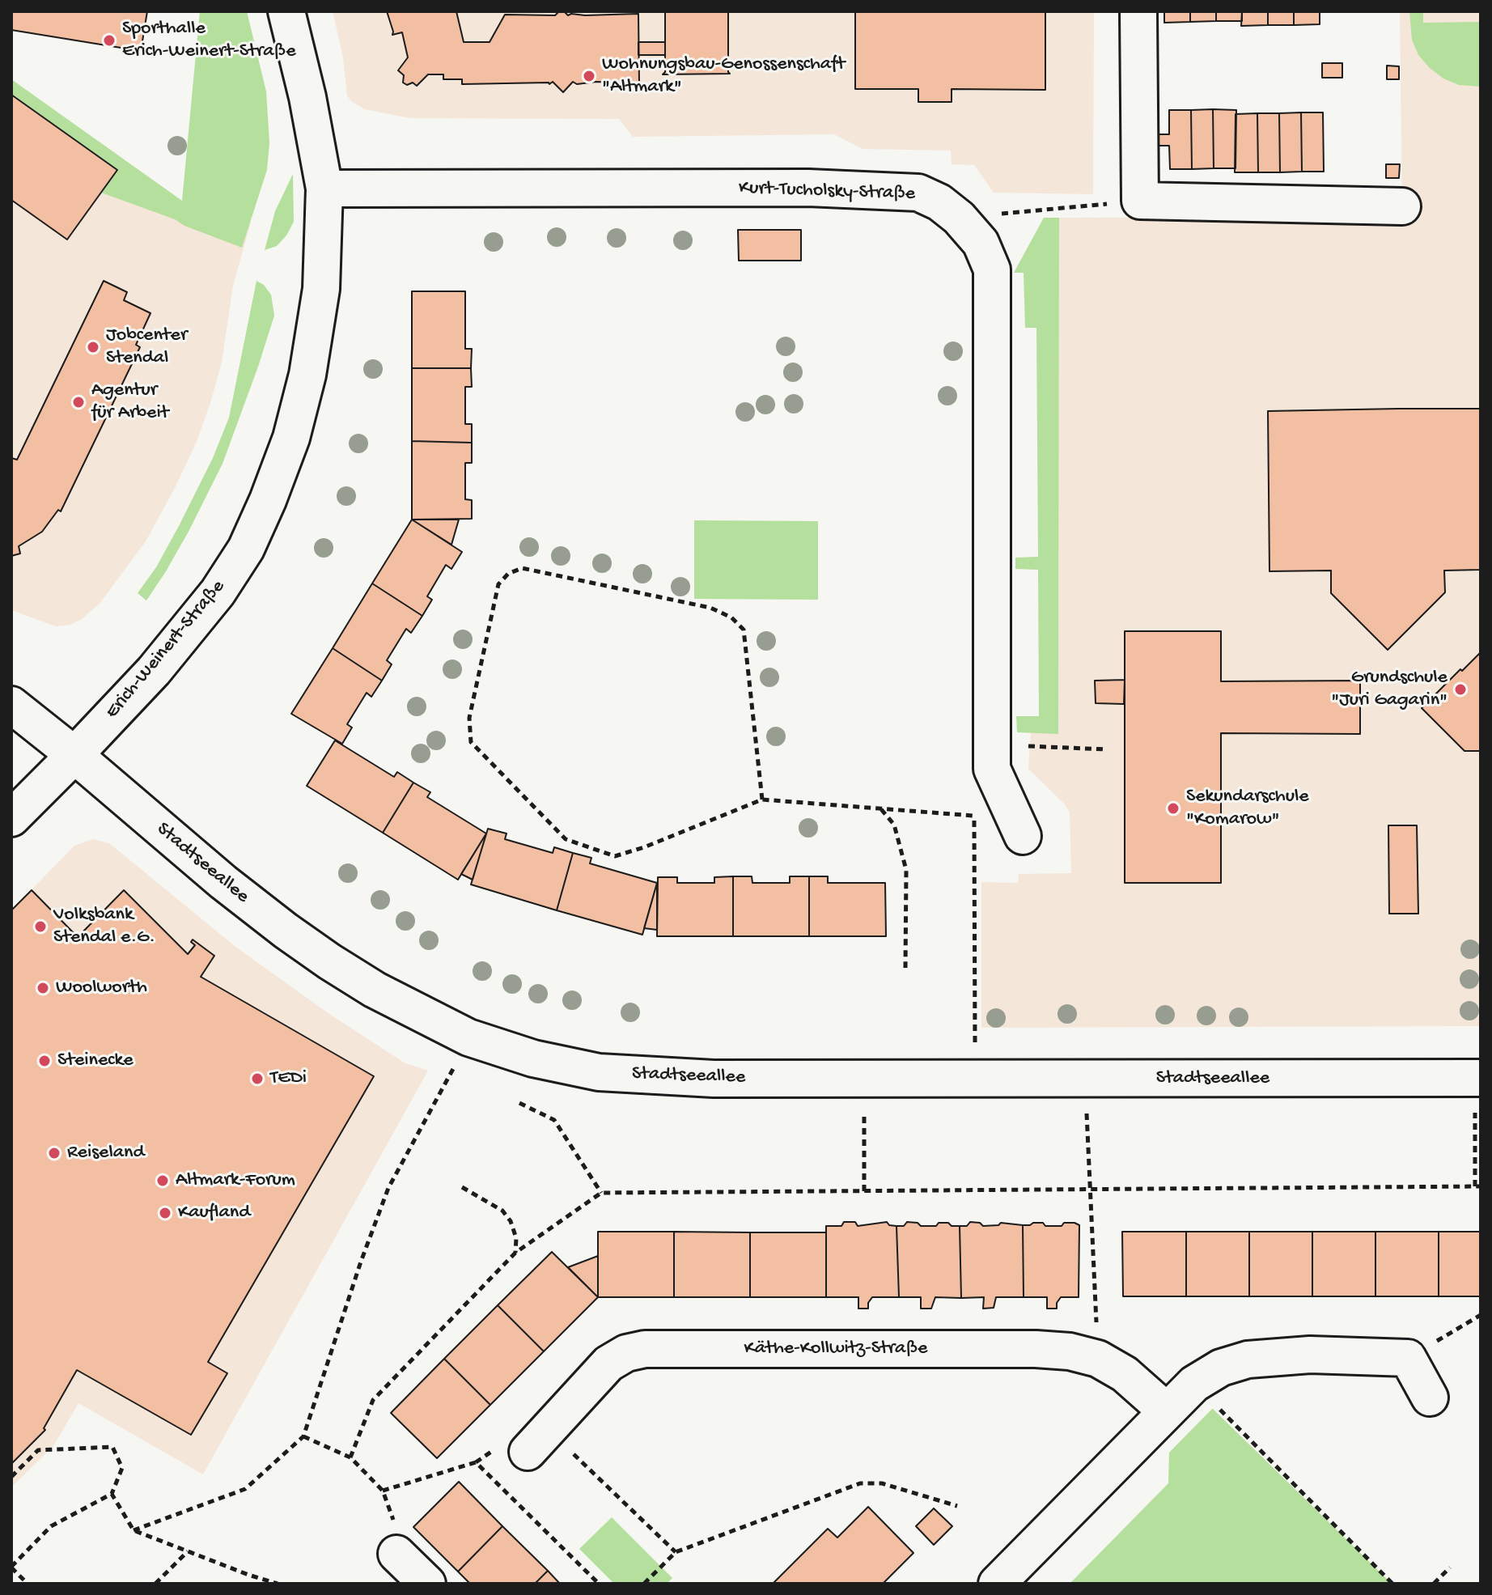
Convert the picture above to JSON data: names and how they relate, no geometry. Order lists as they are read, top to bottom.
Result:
{
  "streets": {
    "street": [
      "Kurt-Tucholsky-Straße",
      "Erich-Weinert-Straße",
      "Stadtseeallee",
      "Käthe-Kollwitz-Straße"
    ]
  },
  "crossings": [
    ["Kurt-Tucholsky-Straße", "Erich-Weinert-Straße"],
    ["Erich-Weinert-Straße", "Stadtseeallee"]
  ],
  "places": [
    "Sporthalle Erich-Weinert-Straße",
    "Wohnungsbau-Genossenschaft \"Altmark\"",
    "Jobcenter Stendal",
    "Agentur für Arbeit",
    "Grundschule \"Juri Gagarin\"",
    "Sekundarschule \"Komarow\"",
    "Volksbank Stendal e.G.",
    "Woolworth",
    "Steinecke",
    "TEDi",
    "Reiseland",
    "Altmark-Forum",
    "Kaufland"
  ]
}
